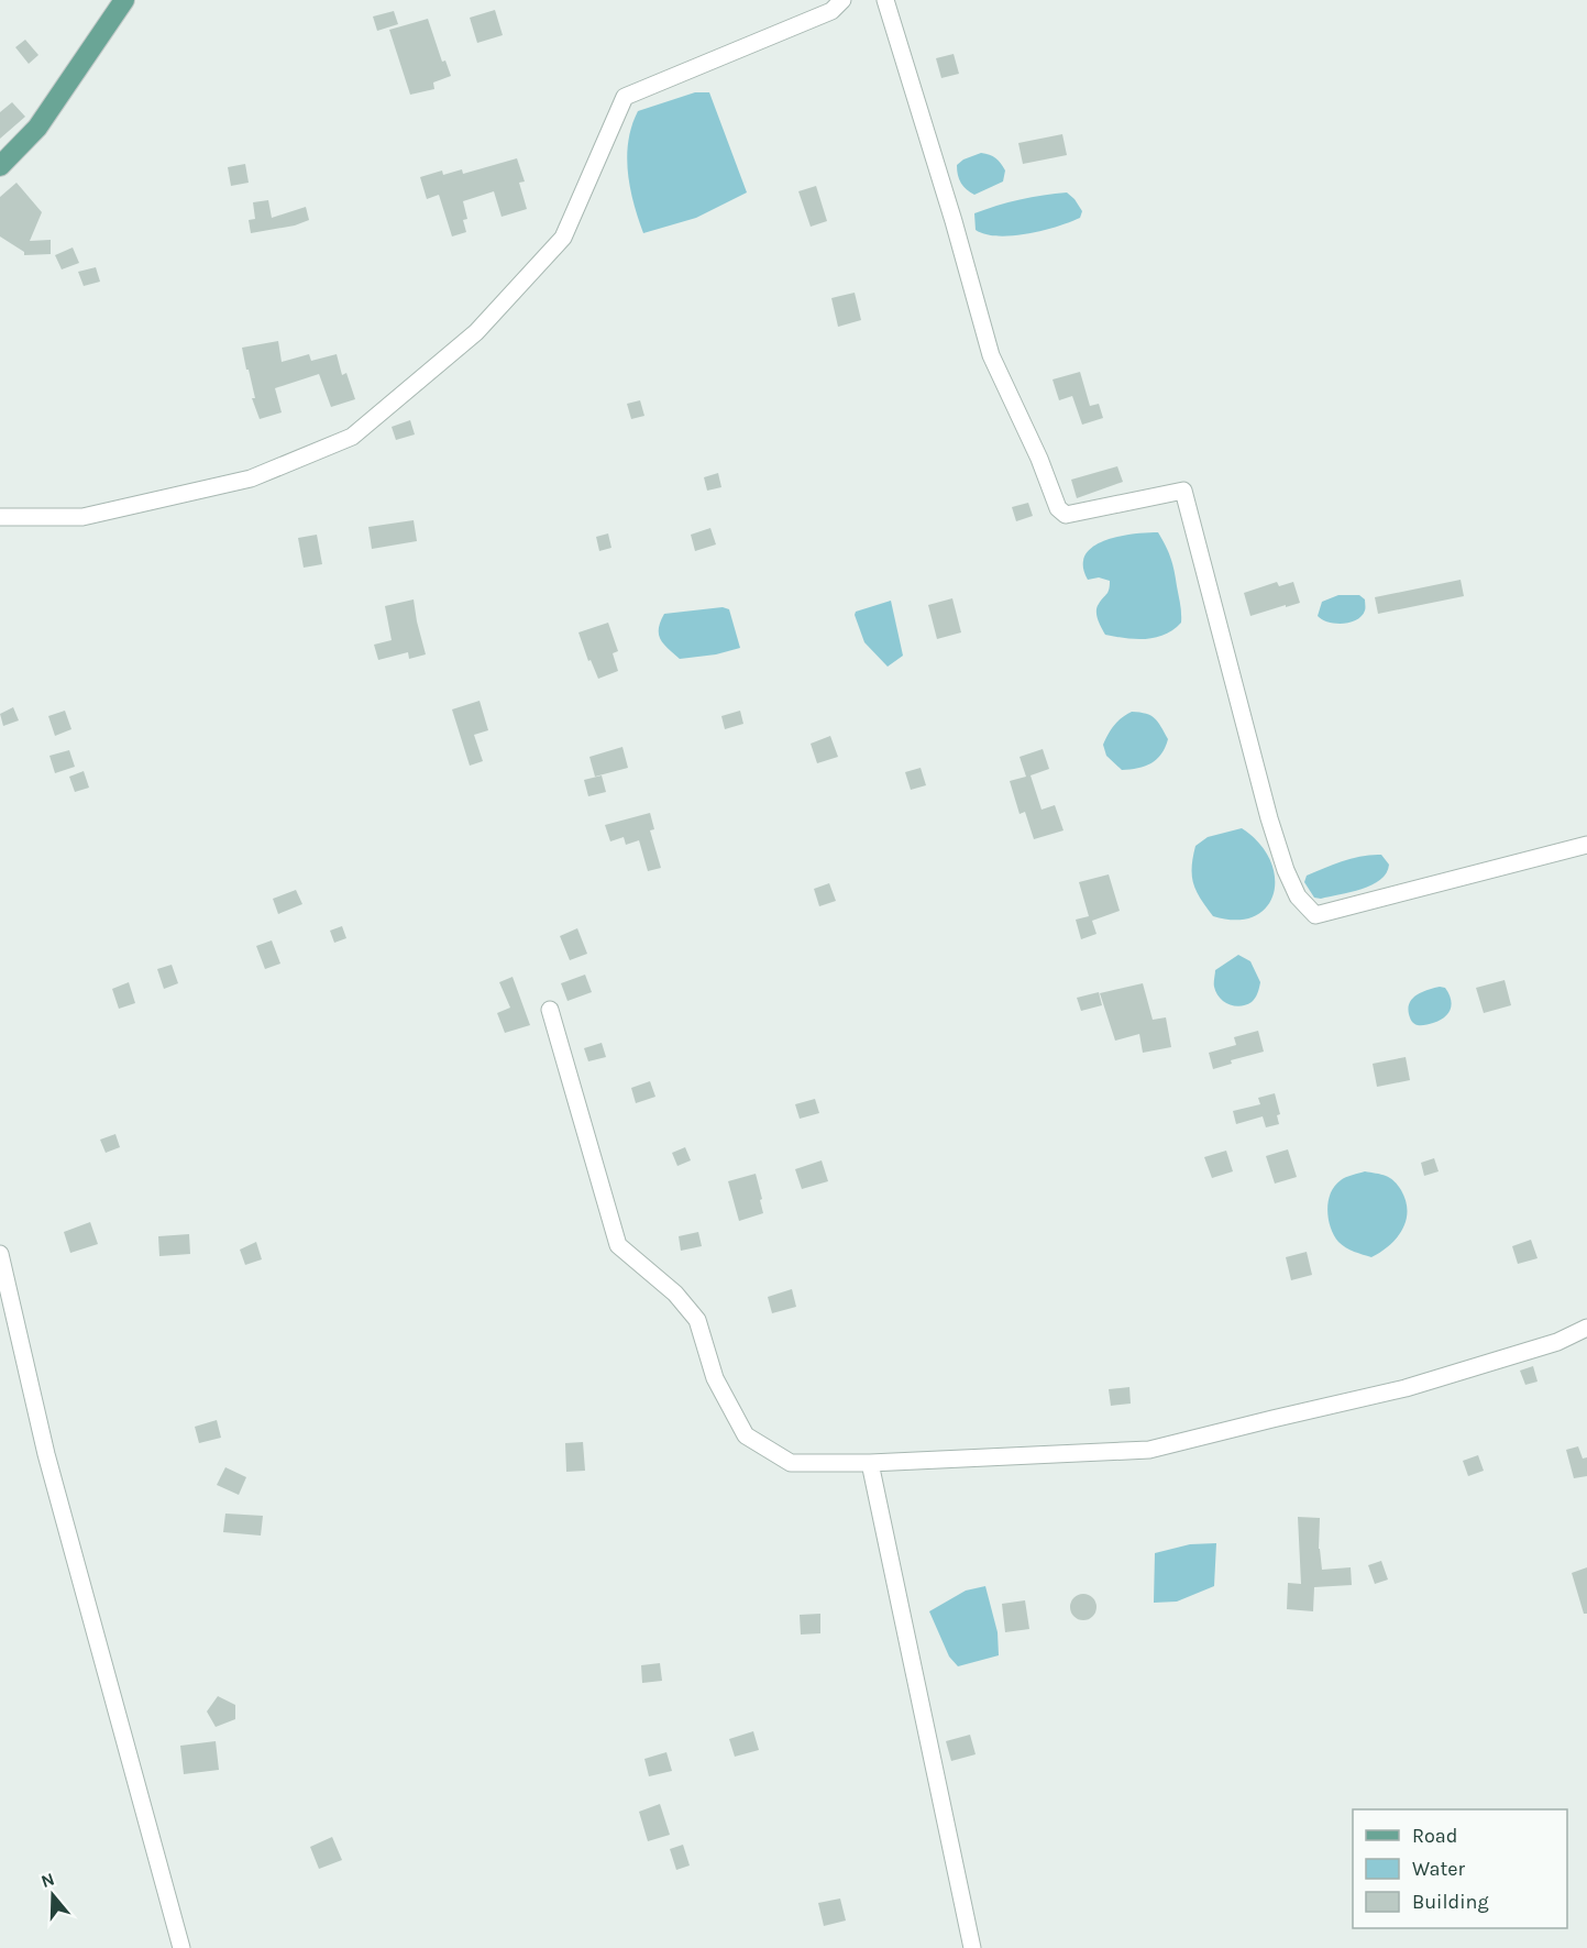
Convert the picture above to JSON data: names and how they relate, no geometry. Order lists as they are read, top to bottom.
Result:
{
  "legend": ["Road", "Water", "Building"],
  "north": "top"
}
